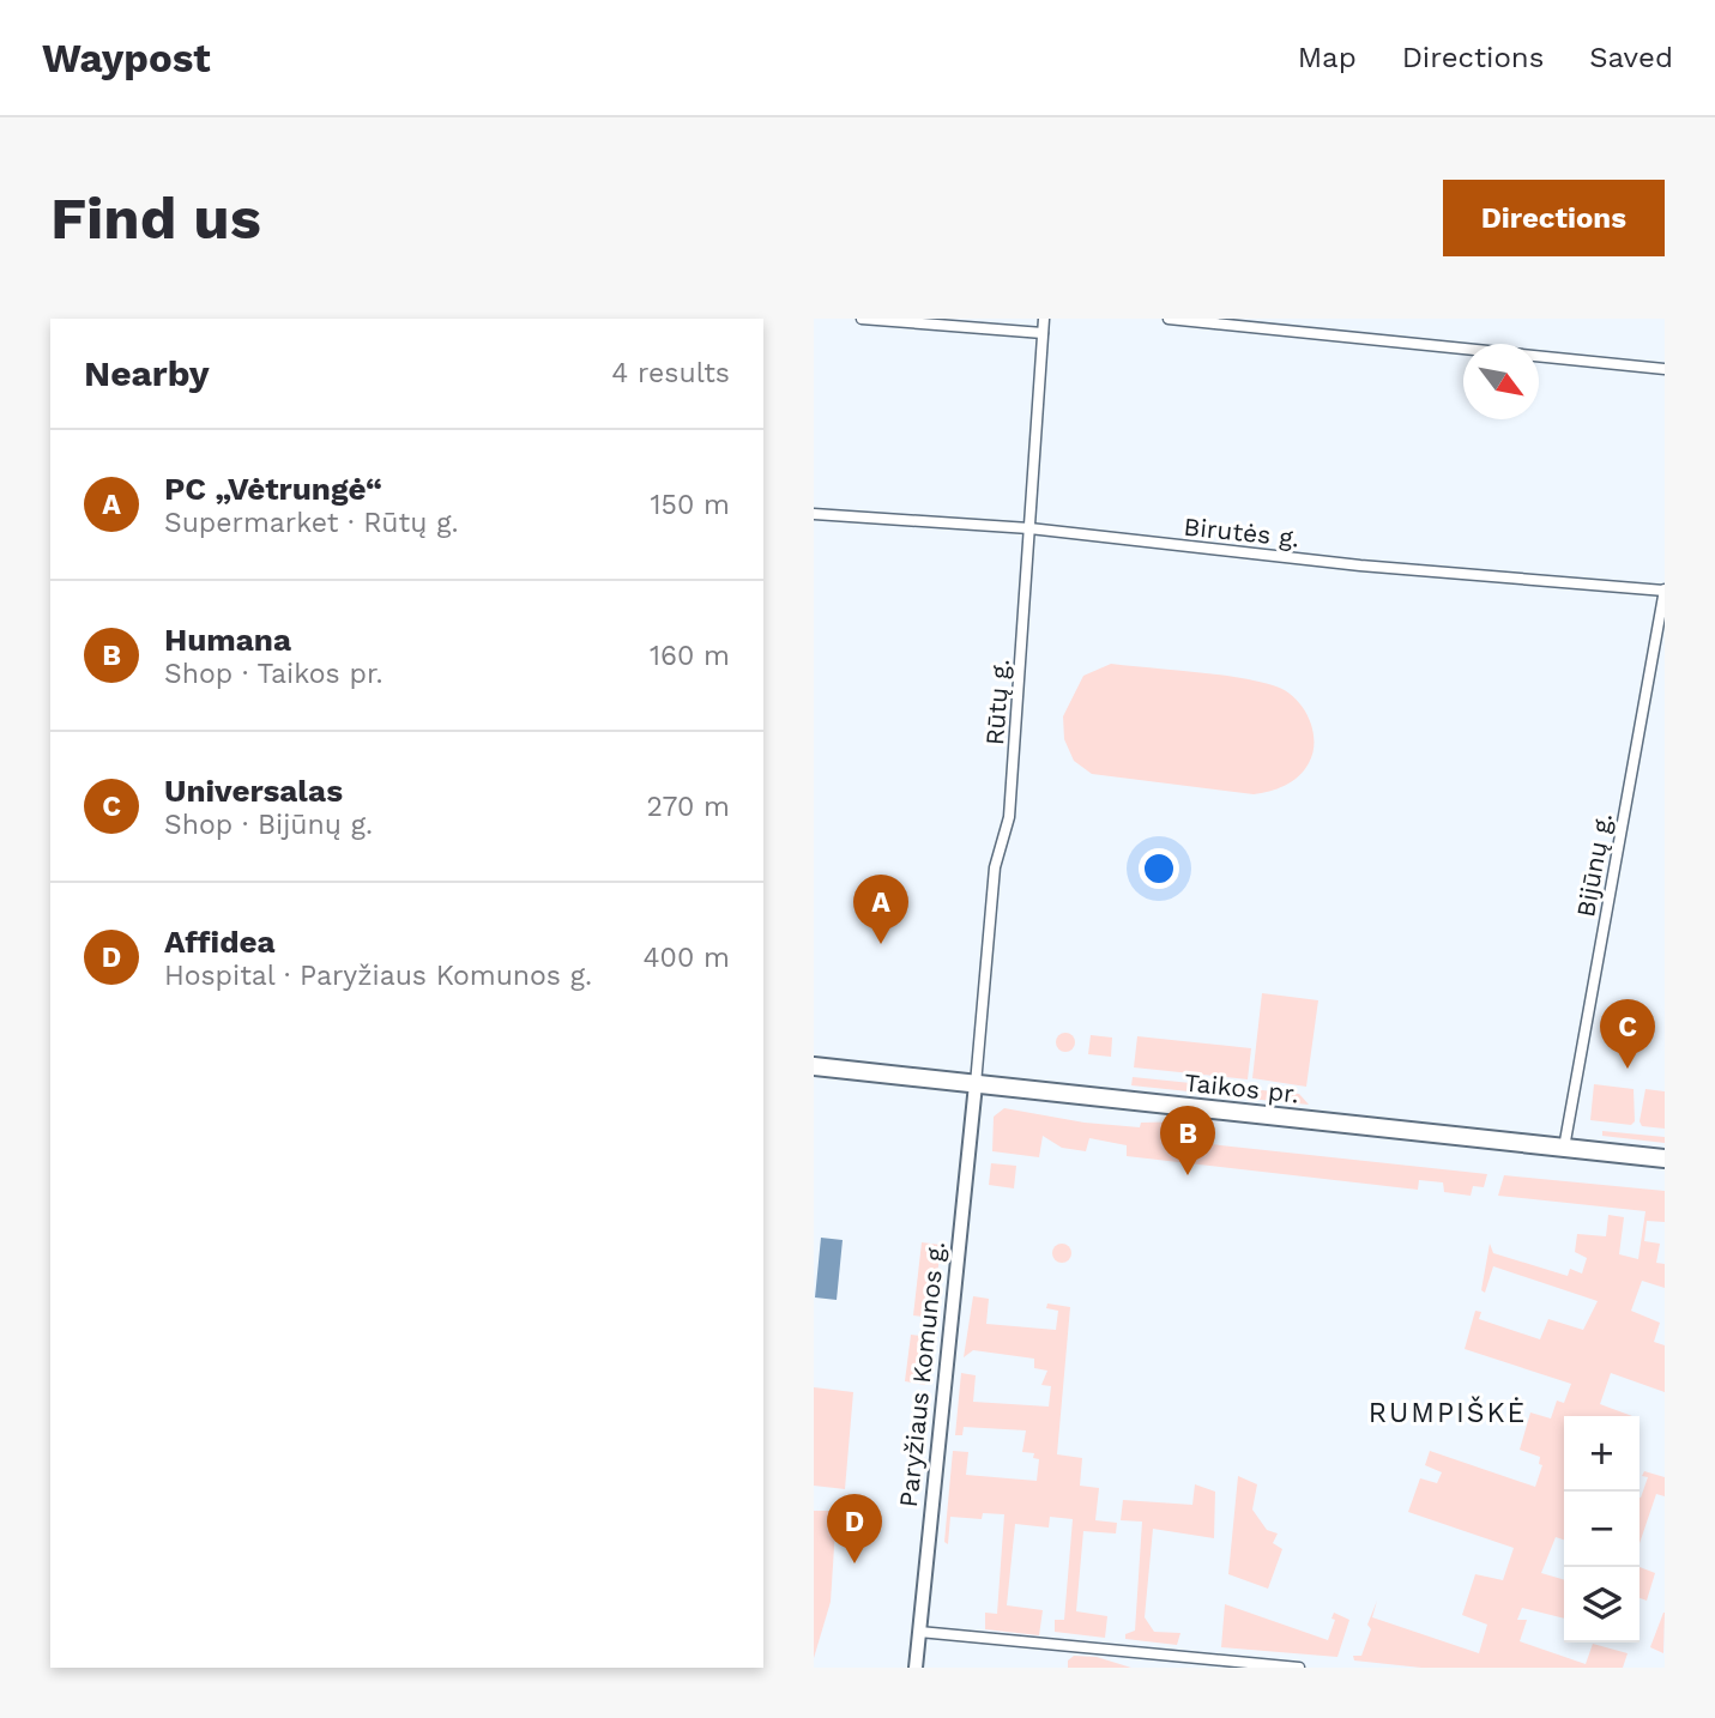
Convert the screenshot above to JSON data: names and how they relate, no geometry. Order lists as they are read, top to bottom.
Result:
{
  "streets": {
    "main road": ["Taikos pr."],
    "street": [
      "Birutės g.",
      "Rūtų g.",
      "Bijūnų g.",
      "Paryžiaus Komunos g."
    ]
  },
  "crossings": [
    ["Birutės g.", "Rūtų g."],
    ["Birutės g.", "Bijūnų g."],
    ["Rūtų g.", "Taikos pr."],
    ["Rūtų g.", "Paryžiaus Komunos g."],
    ["Bijūnų g.", "Taikos pr."],
    ["Taikos pr.", "Paryžiaus Komunos g."]
  ],
  "districts": ["RUMPIŠKĖ"],
  "north": "bottom right",
  "page": {
    "header": "Waypost",
    "nav": ["Map", "Directions", "Saved"],
    "buttons": "Directions",
    "title": "Find us",
    "heading": ["Nearby", "4 results"],
    "list": [
      {
        "mark": "A",
        "name": "PC „Vėtrungė“",
        "note": "Supermarket · Rūtų g.",
        "value": "150 m"
      },
      {
        "mark": "B",
        "name": "Humana",
        "note": "Shop · Taikos pr.",
        "value": "160 m"
      },
      {
        "mark": "C",
        "name": "Universalas",
        "note": "Shop · Bijūnų g.",
        "value": "270 m"
      },
      {
        "mark": "D",
        "name": "Affidea",
        "note": "Hospital · Paryžiaus Komunos g.",
        "value": "400 m"
      }
    ],
    "pins": [
      "A",
      "C",
      "B",
      "D"
    ],
    "map_buttons": ["+", "−"]
  }
}
